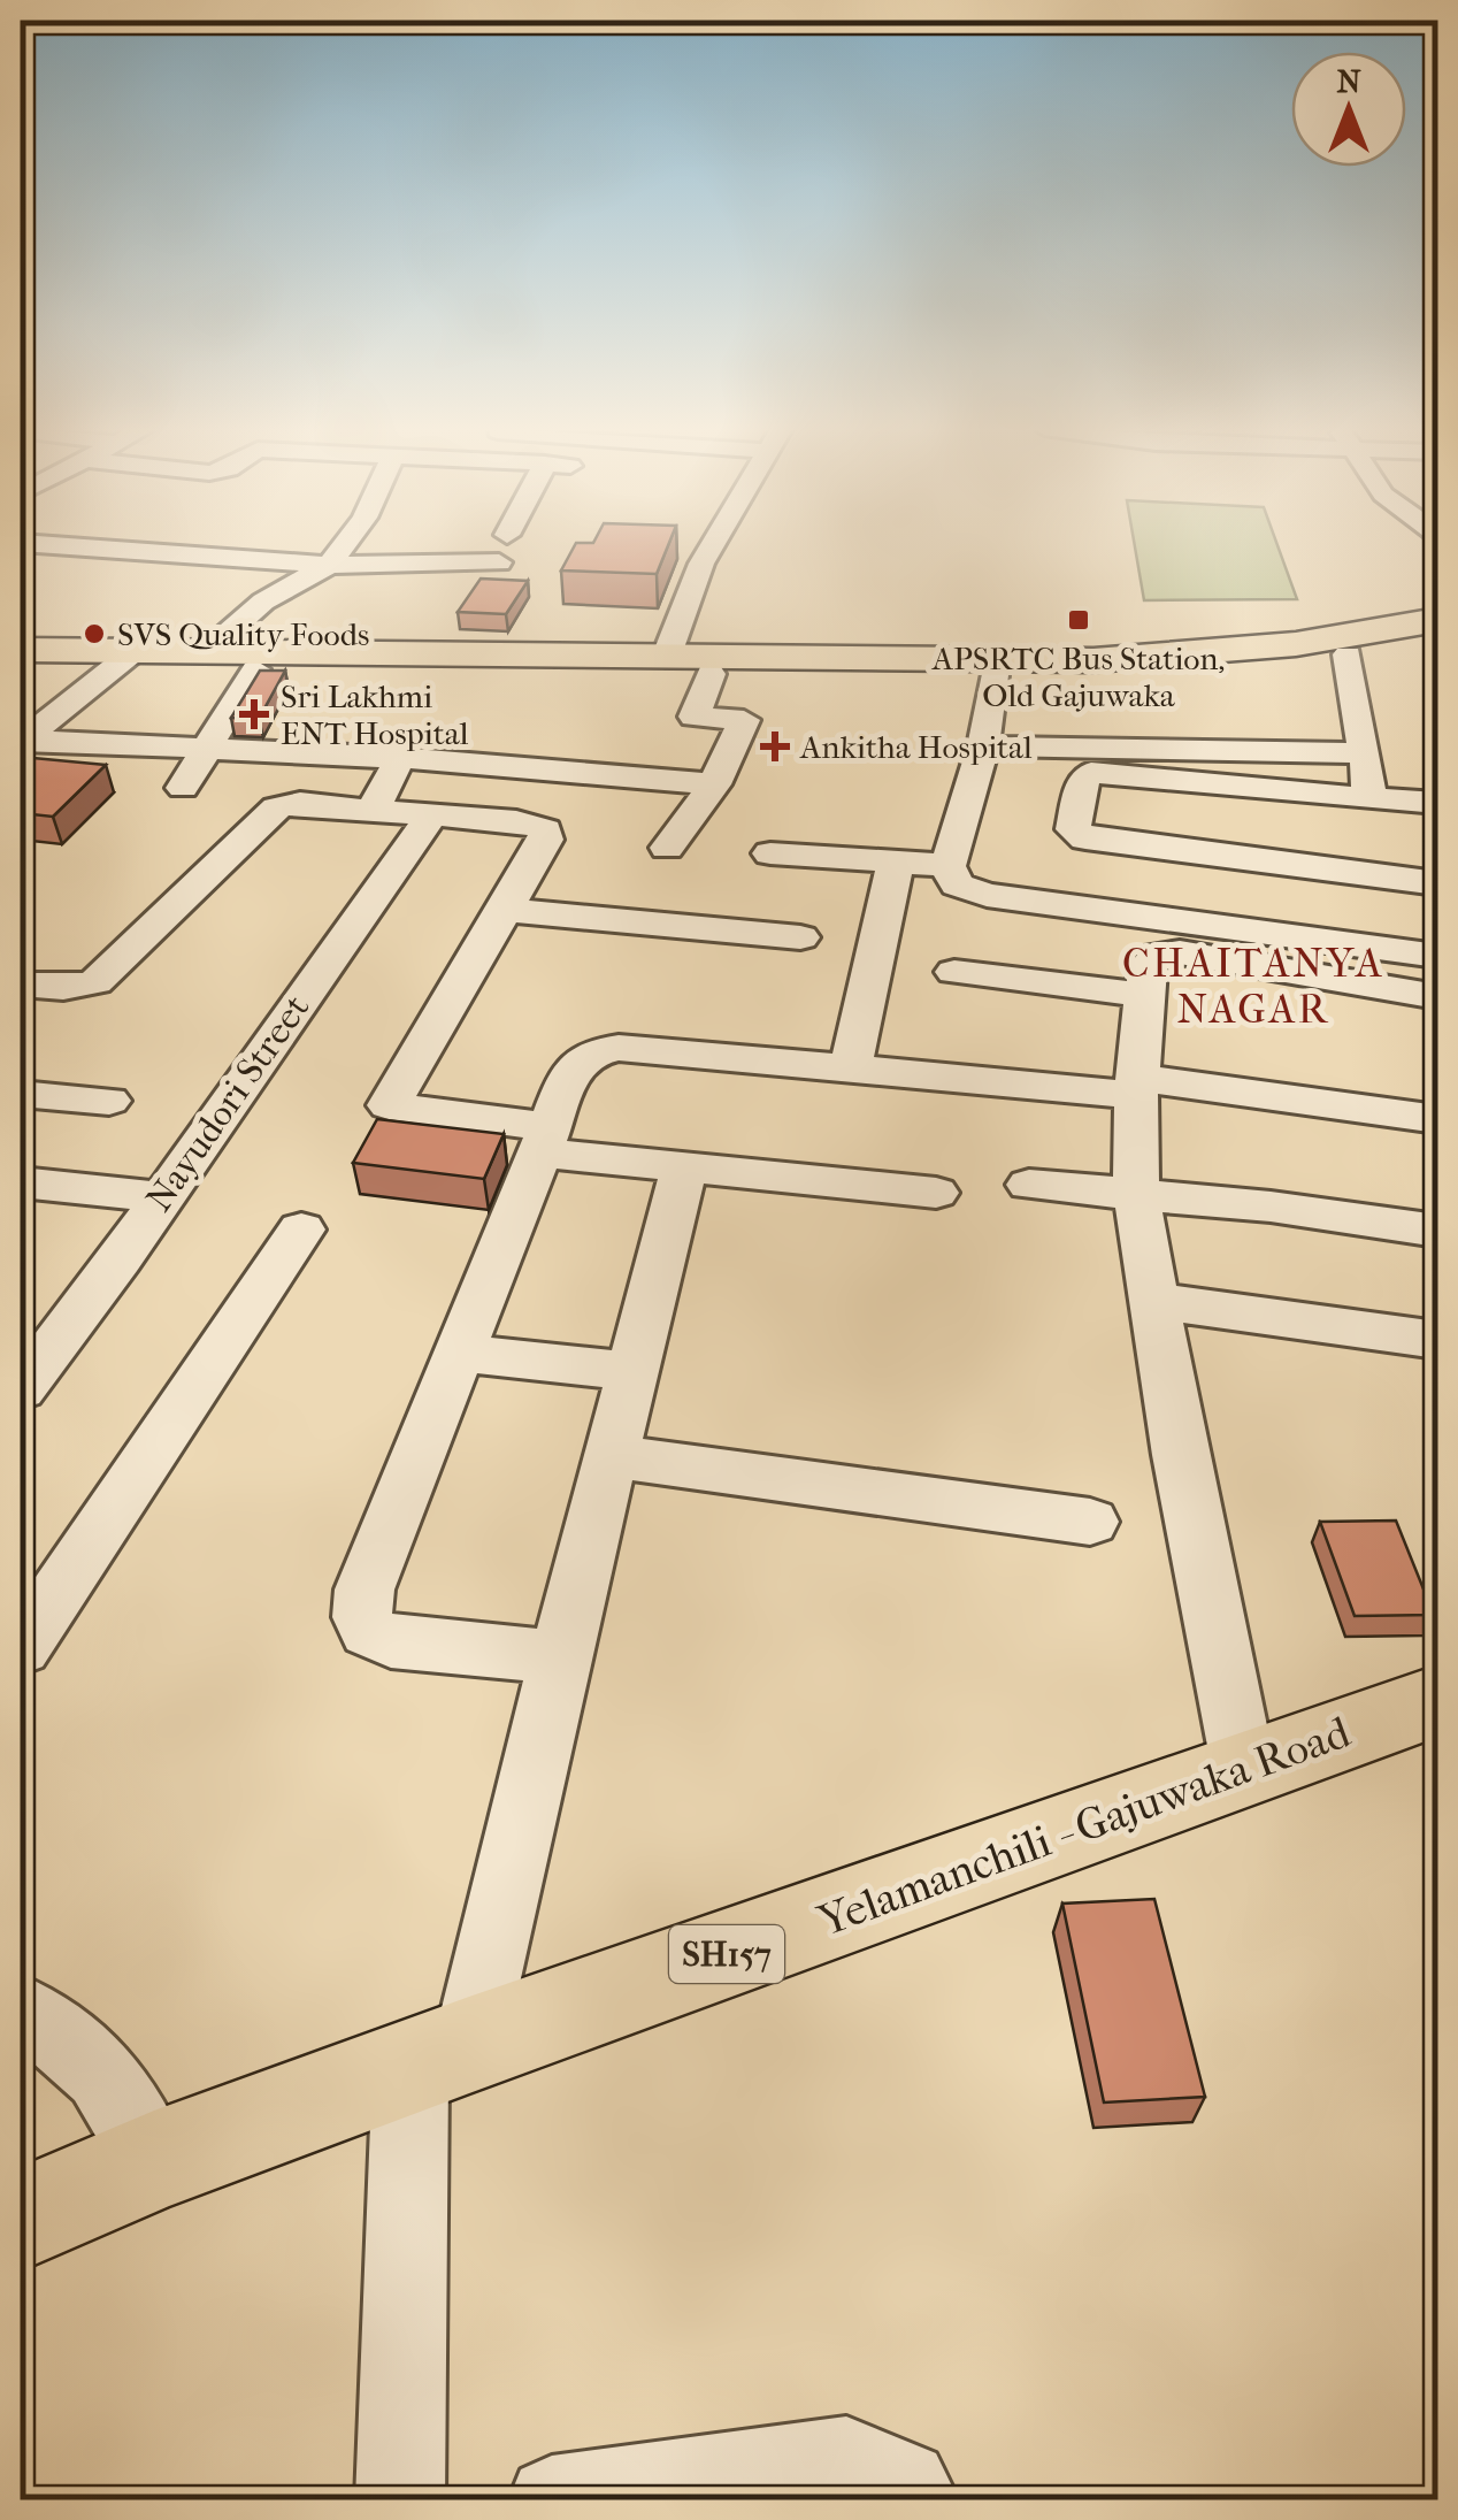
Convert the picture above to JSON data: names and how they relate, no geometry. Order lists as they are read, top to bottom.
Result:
{
  "streets": {
    "main road": ["Yelamanchili - Gajuwaka Road", "SH157"],
    "street": ["Nayudori Street"]
  },
  "districts": ["CHAITANYA NAGAR"],
  "places": {
    "transit": ["APSRTC Bus Station, Old Gajuwaka"],
    "other": ["SVS Quality Foods"],
    "health": ["Sri Lakhmi ENT Hospital", "Ankitha Hospital"]
  },
  "north": "top"
}
